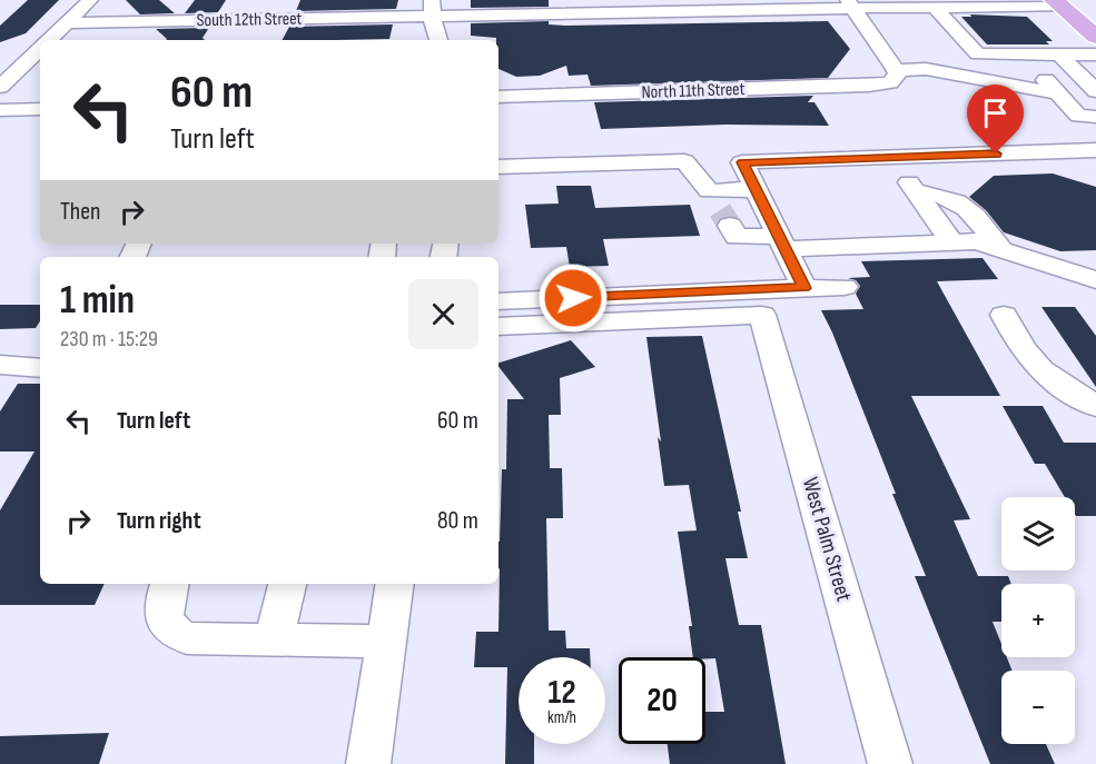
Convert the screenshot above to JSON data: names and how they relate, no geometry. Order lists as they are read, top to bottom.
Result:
{
  "streets": {
    "street": ["South 12th Street", "North 11th Street", "West Palm Street"]
  },
  "page": {
    "turn": ["60 m", "Turn left"],
    "then": "Then",
    "heading": ["1 min", "230 m · 15:29"],
    "list": [
      {
        "name": "Turn left",
        "value": "60 m"
      },
      {
        "name": "Turn right",
        "value": "80 m"
      }
    ],
    "map_buttons": ["+", "−"],
    "speed": "12 km/h",
    "limit": "20"
  }
}
